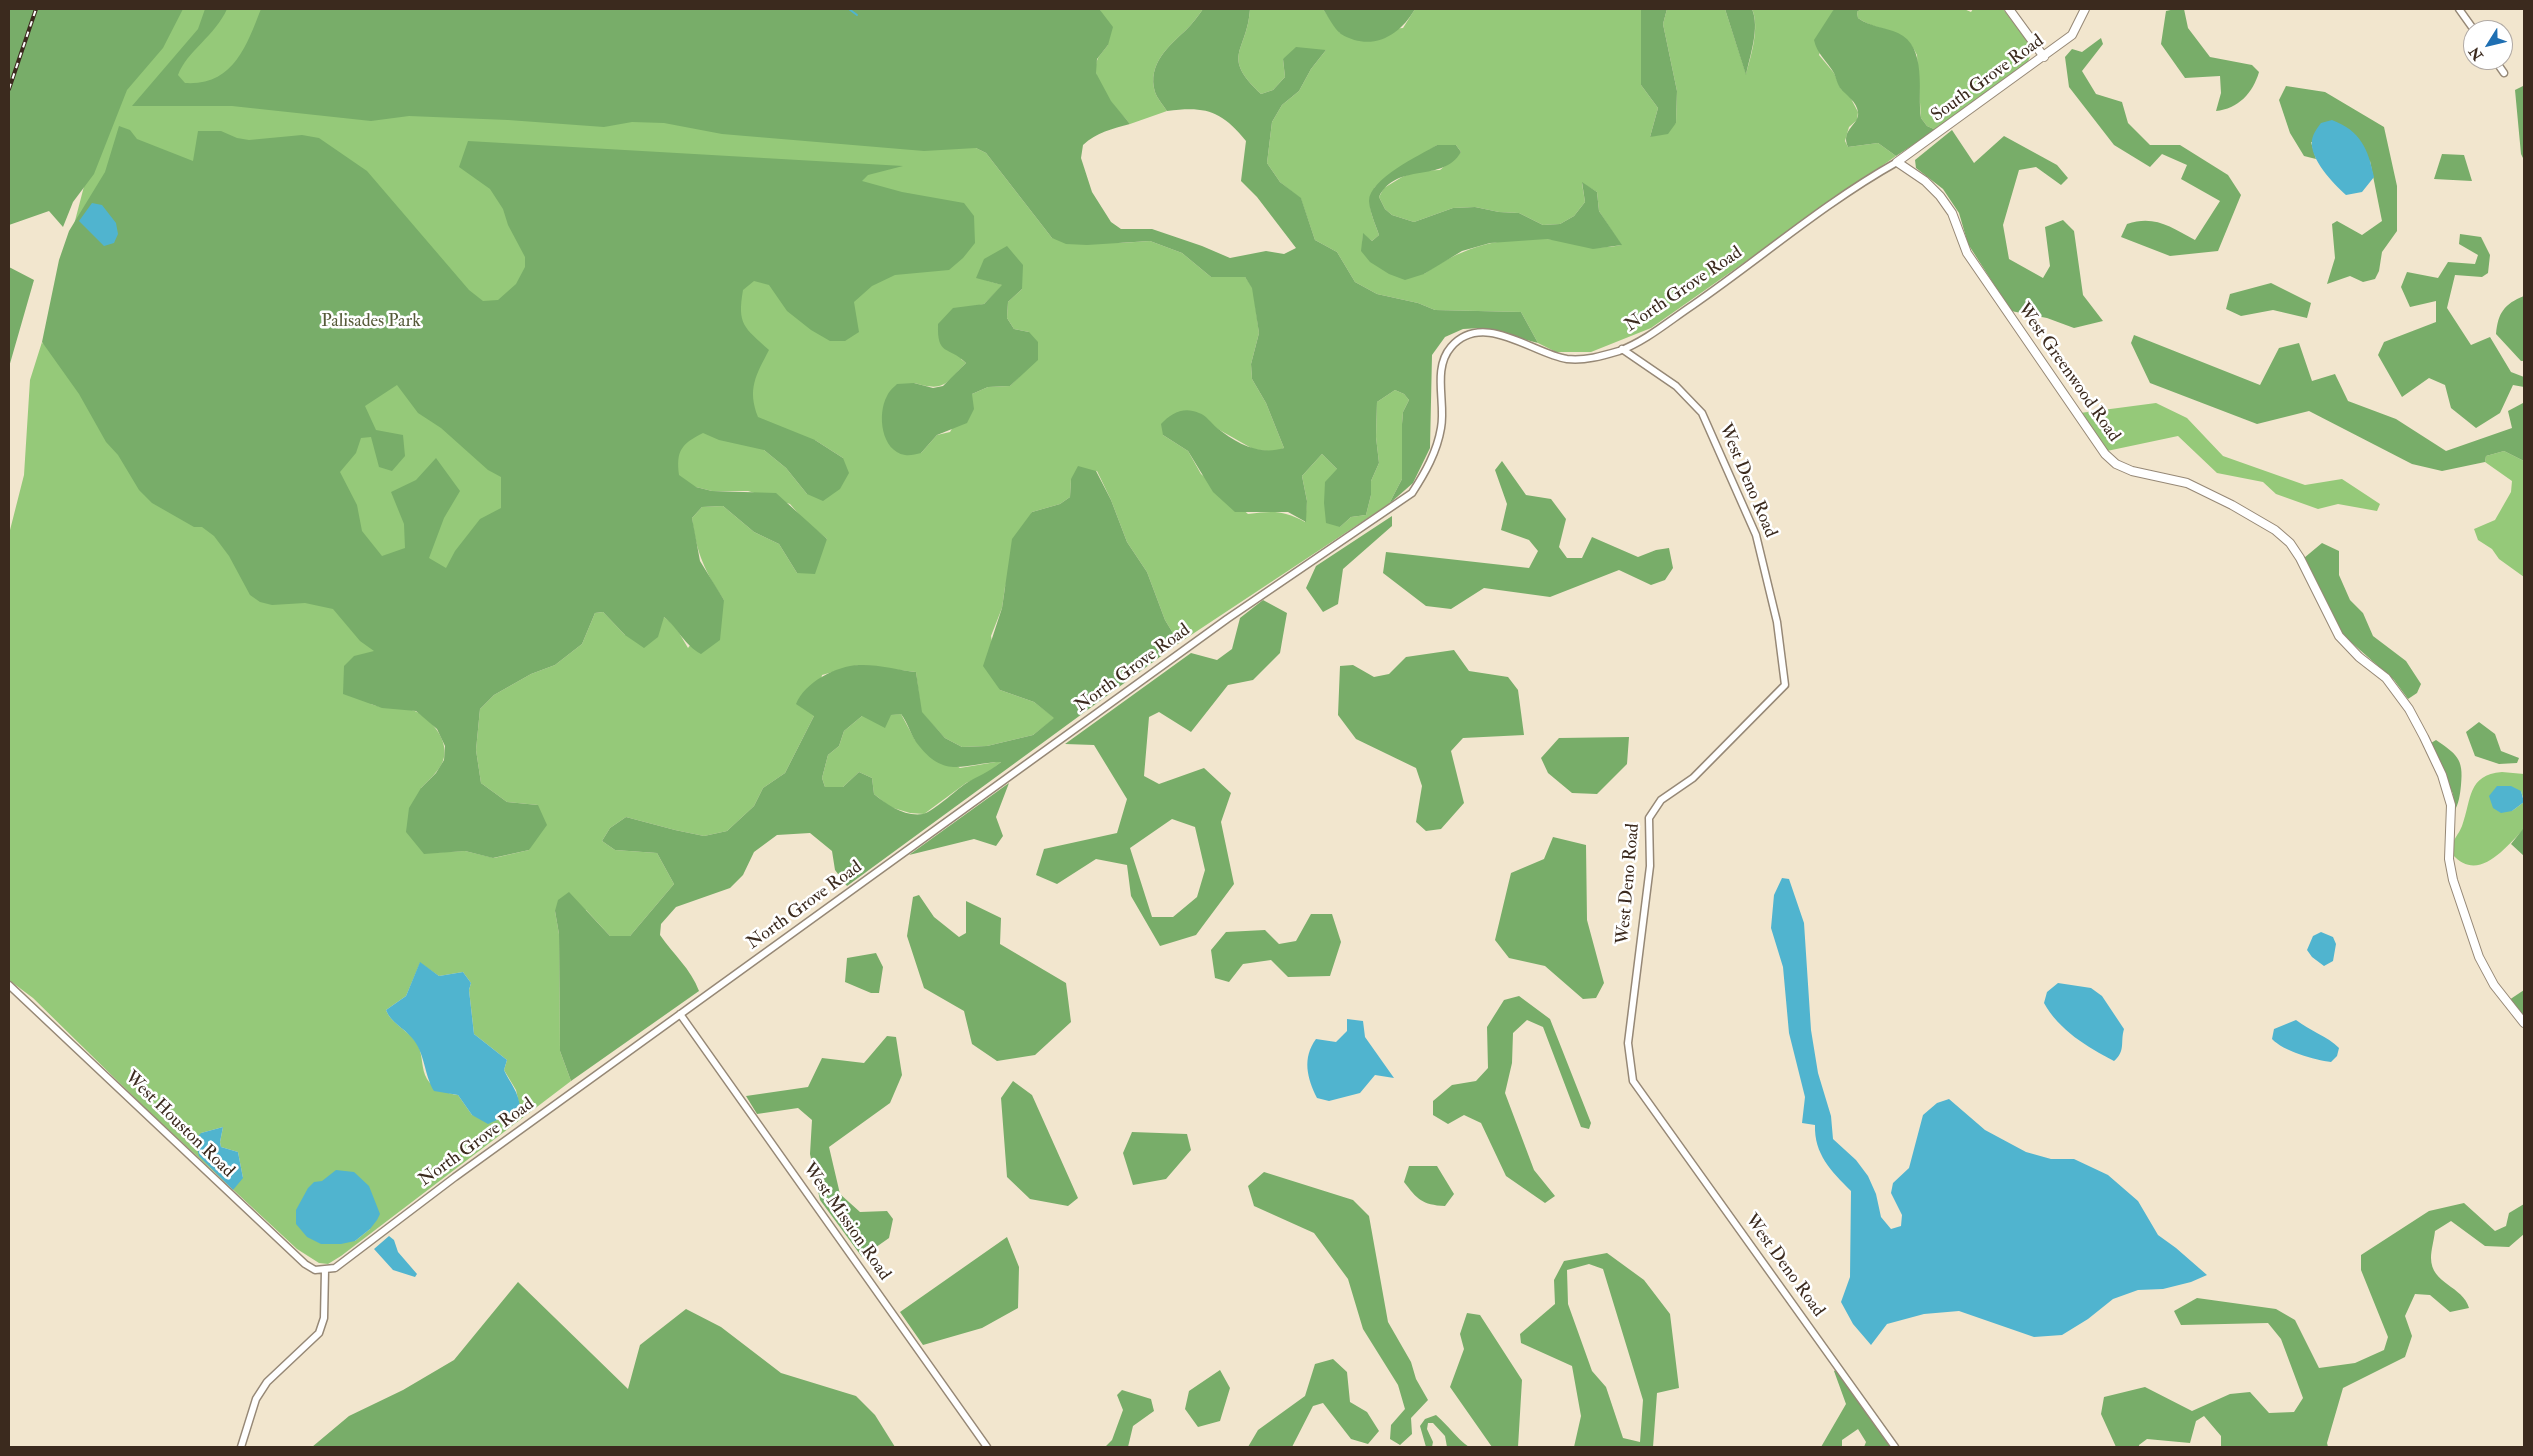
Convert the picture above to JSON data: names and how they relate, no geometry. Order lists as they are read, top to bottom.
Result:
{
  "streets": {
    "street": [
      "South Grove Road",
      "North Grove Road",
      "West Greenwood Road",
      "West Deno Road",
      "West Houston Road",
      "West Mission Road"
    ]
  },
  "crossings": [
    ["South Grove Road", "North Grove Road"],
    ["South Grove Road", "West Greenwood Road"],
    ["North Grove Road", "West Greenwood Road"],
    ["North Grove Road", "West Deno Road"],
    ["North Grove Road", "West Houston Road"],
    ["North Grove Road", "West Mission Road"]
  ],
  "parks": ["Palisades Park"],
  "north": "bottom left"
}
